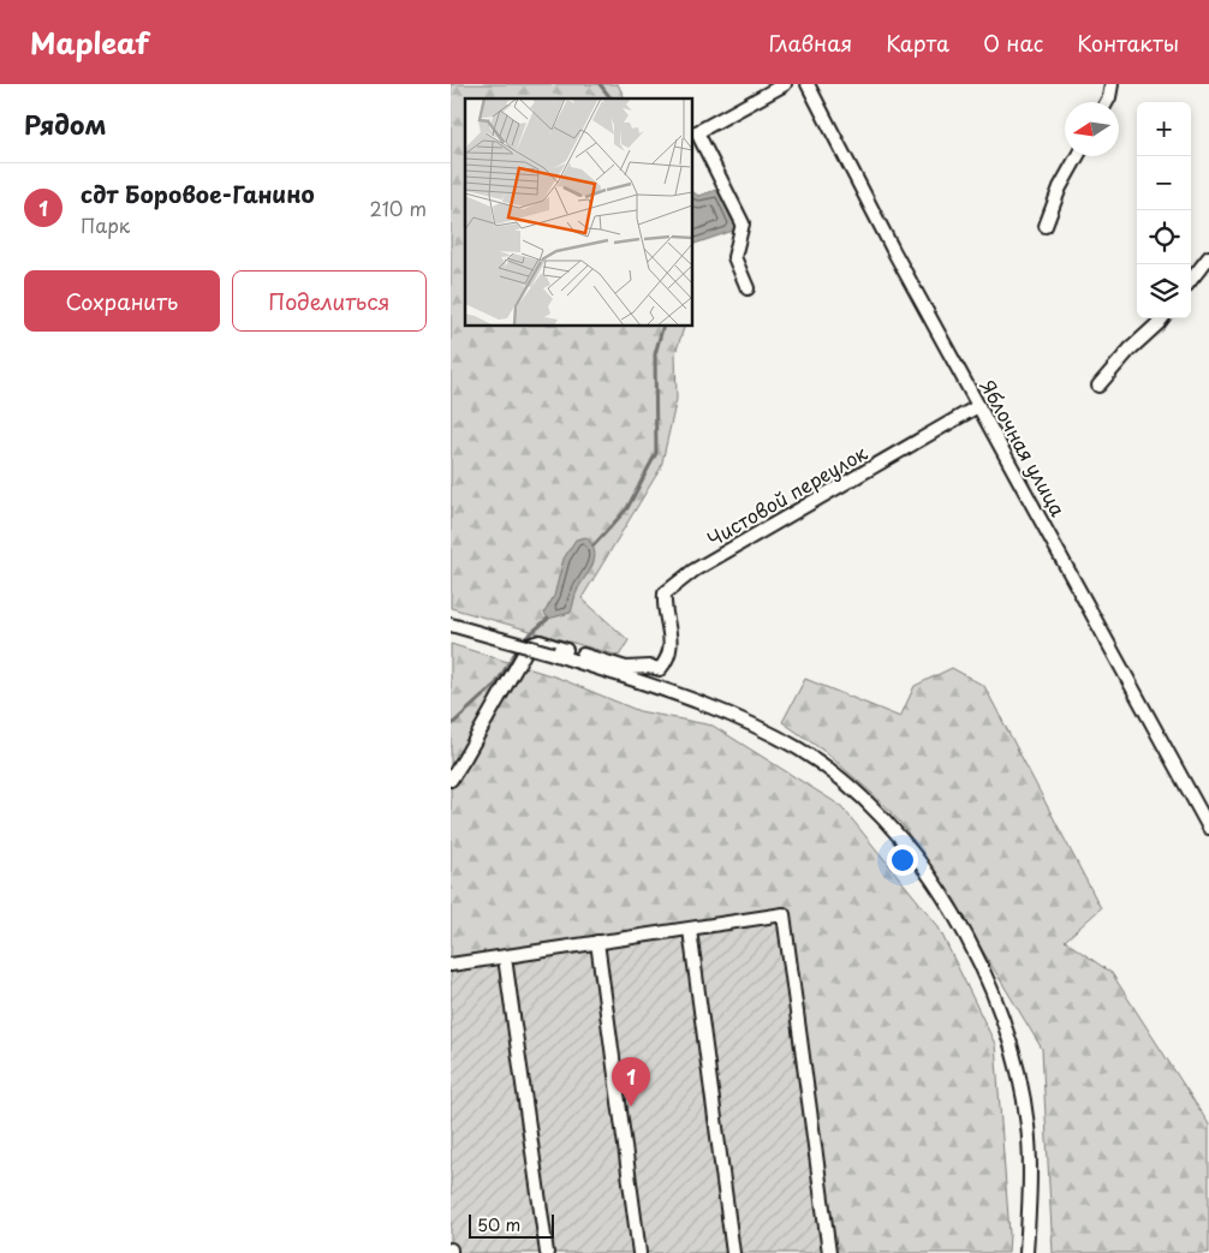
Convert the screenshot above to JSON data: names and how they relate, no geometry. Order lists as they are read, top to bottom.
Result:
{
  "streets": {
    "street": ["Яблочная улица", "Чистовой переулок"]
  },
  "crossings": [
    ["Яблочная улица", "Чистовой переулок"]
  ],
  "scale_bar": "50 m",
  "north": "left",
  "page": {
    "header": "Mapleaf",
    "nav": [
      "Главная",
      "Карта",
      "О нас",
      "Контакты"
    ],
    "heading": "Рядом",
    "map_buttons": ["+", "−"],
    "list": [
      {
        "mark": "1",
        "name": "сдт Боровое-Ганино",
        "note": "Парк",
        "value": "210 m"
      }
    ],
    "buttons": ["Сохранить", "Поделиться"],
    "pins": "1",
    "scale": "50 m"
  }
}
